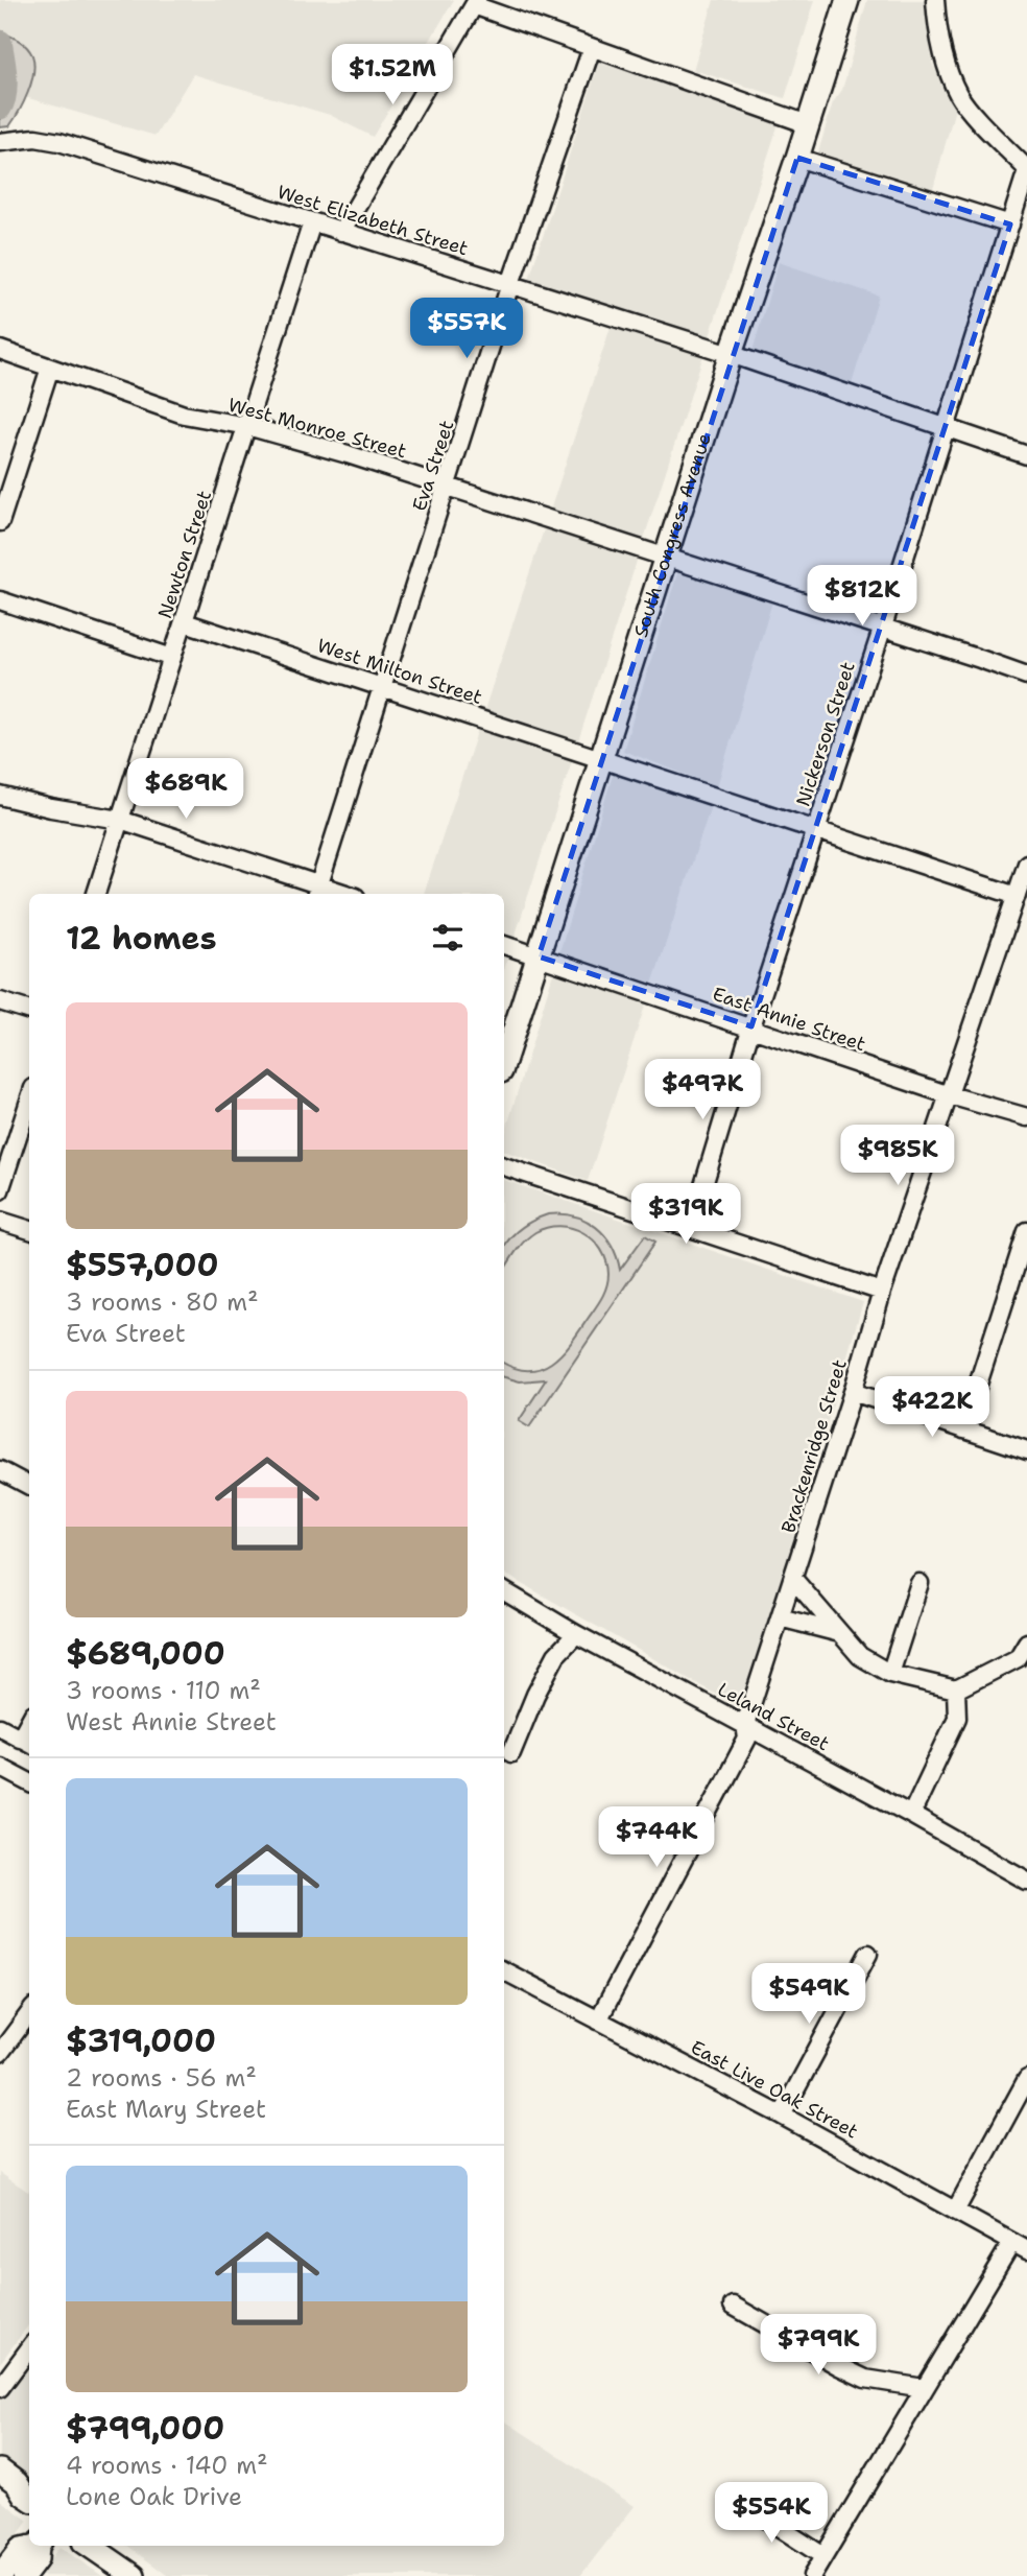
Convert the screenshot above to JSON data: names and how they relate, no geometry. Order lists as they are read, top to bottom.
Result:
{
  "streets": {
    "main road": ["South Congress Avenue"],
    "street": [
      "West Elizabeth Street",
      "West Monroe Street",
      "Eva Street",
      "Newton Street",
      "West Milton Street",
      "Nickerson Street",
      "East Annie Street",
      "Brackenridge Street",
      "Leland Street",
      "East Live Oak Street"
    ]
  },
  "crossings": [
    ["West Elizabeth Street", "Eva Street"],
    ["West Elizabeth Street", "South Congress Avenue"],
    ["West Elizabeth Street", "Newton Street"],
    ["West Elizabeth Street", "Nickerson Street"],
    ["West Monroe Street", "Eva Street"],
    ["West Monroe Street", "South Congress Avenue"],
    ["West Monroe Street", "Newton Street"],
    ["West Monroe Street", "Nickerson Street"],
    ["Eva Street", "West Milton Street"],
    ["South Congress Avenue", "West Milton Street"],
    ["South Congress Avenue", "East Annie Street"],
    ["Newton Street", "West Milton Street"],
    ["West Milton Street", "Nickerson Street"],
    ["West Milton Street", "Brackenridge Street"],
    ["Nickerson Street", "East Annie Street"],
    ["East Annie Street", "Brackenridge Street"],
    ["Brackenridge Street", "Leland Street"],
    ["Brackenridge Street", "East Live Oak Street"]
  ],
  "page": {
    "price": [
      "$1.52M",
      "$557K",
      "$812K",
      "$689K",
      "$497K",
      "$985K",
      "$319K",
      "$422K",
      "$744K",
      "$549K",
      "$799K",
      "$554K"
    ],
    "heading": "12 homes",
    "list": [
      {
        "name": "$557,000",
        "note": "3 rooms · 80 m² · Eva Street"
      },
      {
        "name": "$689,000",
        "note": "3 rooms · 110 m² · West Annie Street"
      },
      {
        "name": "$319,000",
        "note": "2 rooms · 56 m² · East Mary Street"
      },
      {
        "name": "$799,000",
        "note": "4 rooms · 140 m² · Lone Oak Drive"
      }
    ]
  }
}
